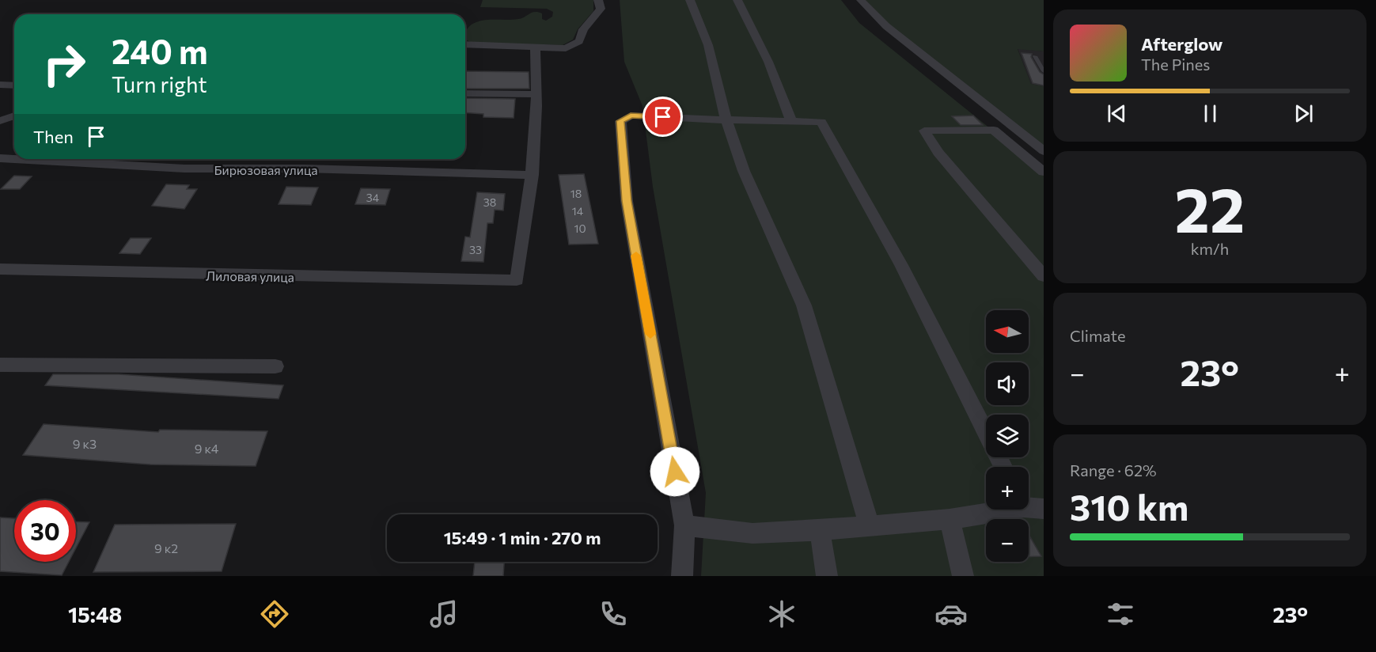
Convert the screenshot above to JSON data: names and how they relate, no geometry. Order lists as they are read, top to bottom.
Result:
{
  "streets": {
    "street": ["Бирюзовая улица", "Лиловая улица"]
  },
  "crossings": [
    ["Бирюзовая улица", "Лиловая улица"]
  ],
  "house_numbers": [
    "18",
    "34",
    "38",
    "14",
    "10",
    "33",
    "9 к3",
    "9 к4",
    "9 к2"
  ],
  "north": "left",
  "page": {
    "turn": ["240 m", "Turn right"],
    "song": ["Afterglow", "The Pines"],
    "then": "Then",
    "tile": [
      ["22", "km/h"],
      "Climate",
      ["Range · 62%", "310 km"]
    ],
    "map_buttons": ["+", "−"],
    "heat": ["−", "23°", "+"],
    "limit": "30",
    "trip": "15:49 · 1 min · 270 m",
    "tabs": ["15:48", "23°"]
  }
}
